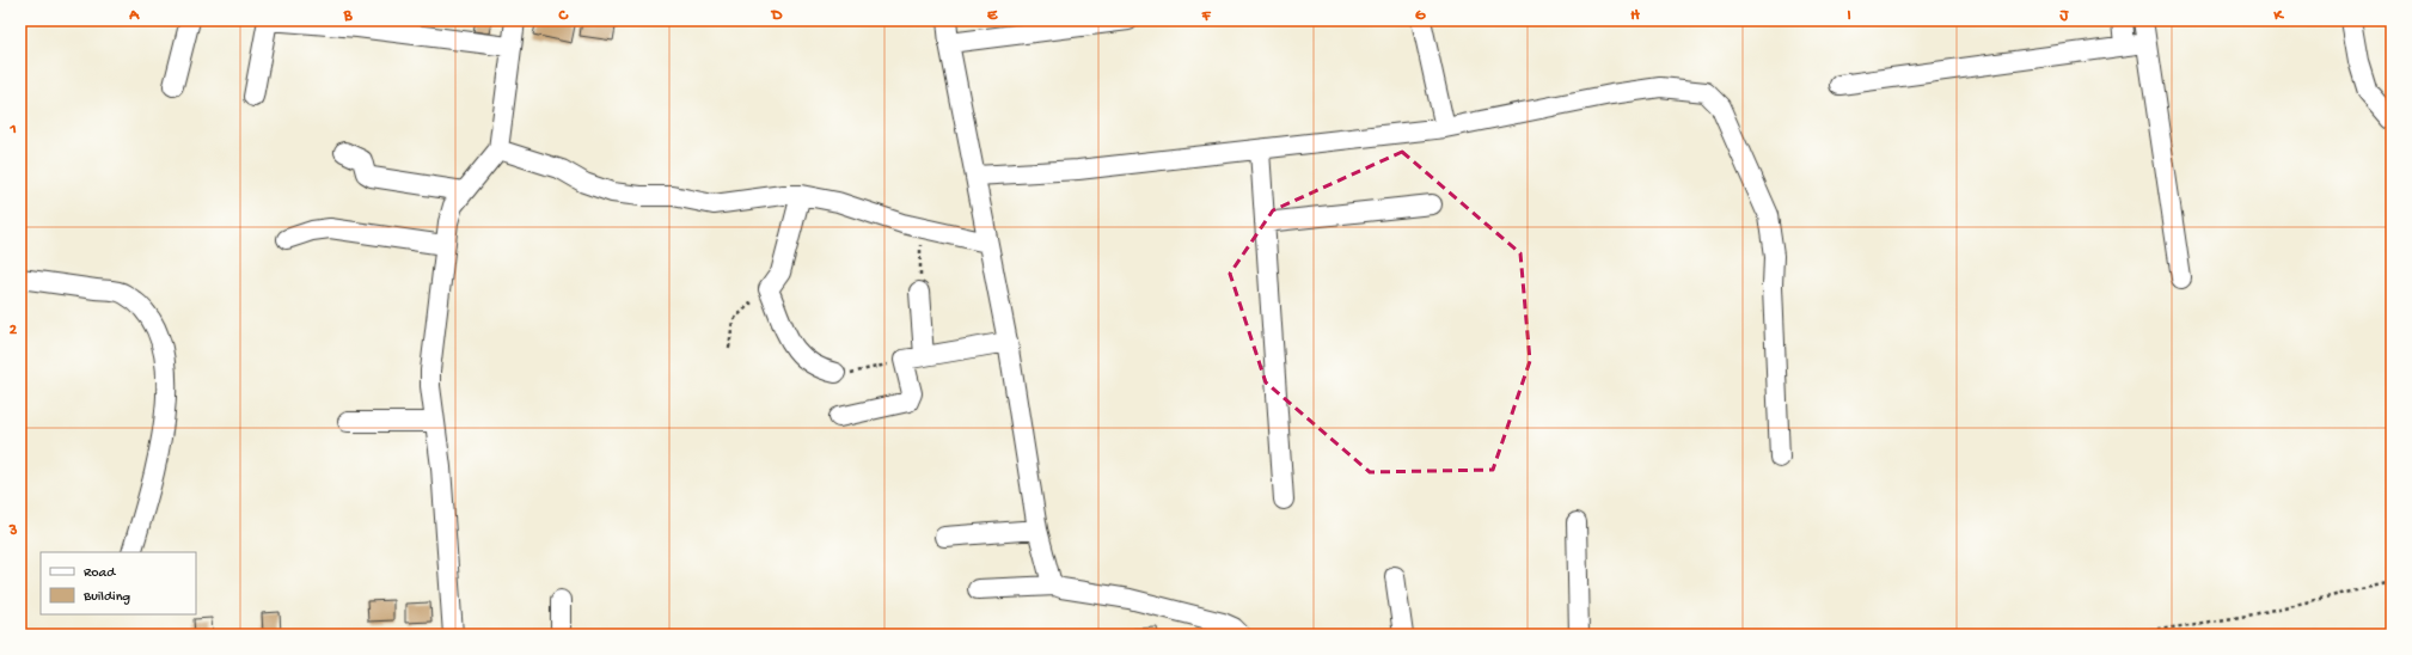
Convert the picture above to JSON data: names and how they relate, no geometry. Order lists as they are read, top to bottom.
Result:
{
  "legend": ["Road", "Building"],
  "grid": {
    "columns": [
      "A",
      "B",
      "C",
      "D",
      "E",
      "F",
      "G",
      "H",
      "I",
      "J",
      "K"
    ],
    "rows": ["1", "2", "3"]
  }
}
